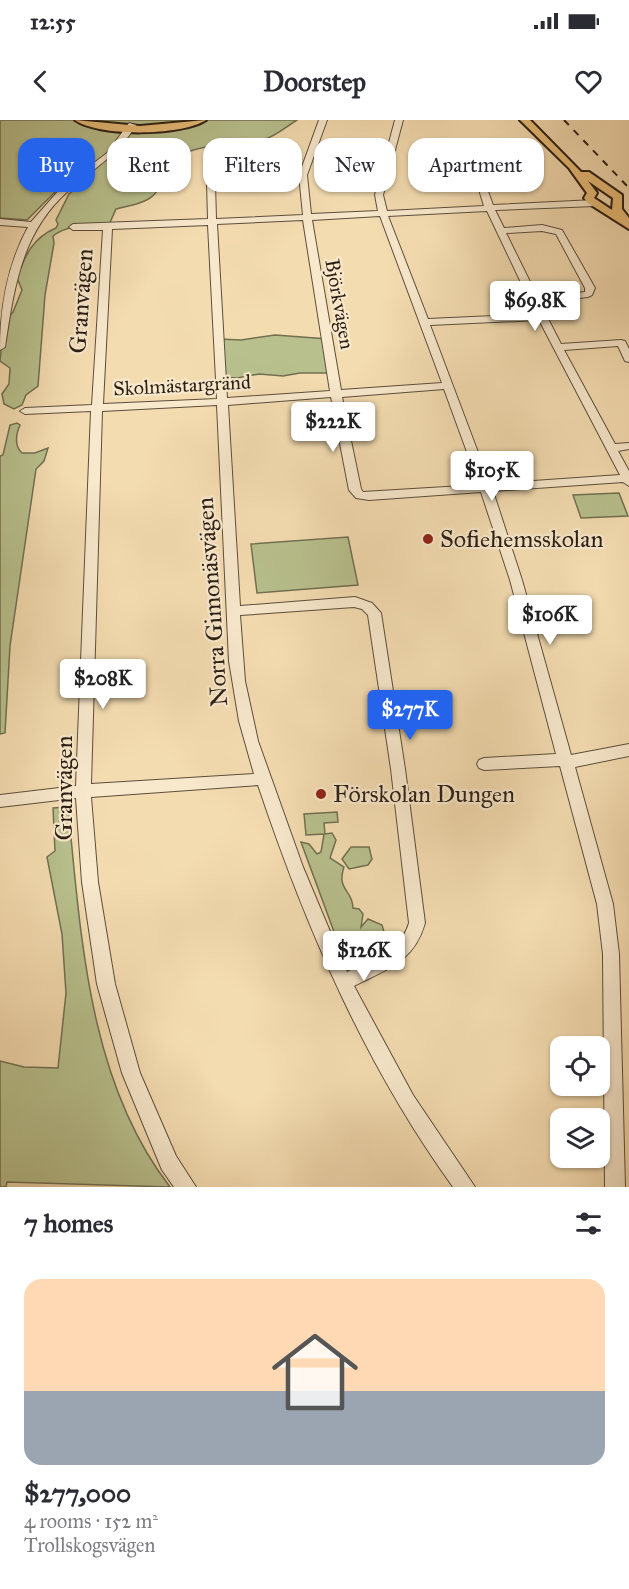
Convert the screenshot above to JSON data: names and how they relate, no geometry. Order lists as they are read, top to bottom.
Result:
{
  "streets": {
    "street": [
      "Granvägen",
      "Björkvägen",
      "Skolmästargränd",
      "Norra Gimonäsvägen"
    ]
  },
  "crossings": [
    ["Granvägen", "Skolmästargränd"],
    ["Björkvägen", "Skolmästargränd"],
    ["Skolmästargränd", "Norra Gimonäsvägen"]
  ],
  "places": ["Sofiehemsskolan", "Förskolan Dungen"],
  "page": {
    "status": "12:55",
    "header": "Doorstep",
    "chip": [
      "Buy",
      "Rent",
      "Filters",
      "New",
      "Apartment"
    ],
    "price": [
      "$69.8K",
      "$222K",
      "$105K",
      "$106K",
      "$208K",
      "$277K",
      "$126K"
    ],
    "heading": "7 homes",
    "list": [
      {
        "name": "$277,000",
        "note": "4 rooms · 152 m² · Trollskogsvägen"
      }
    ]
  }
}
